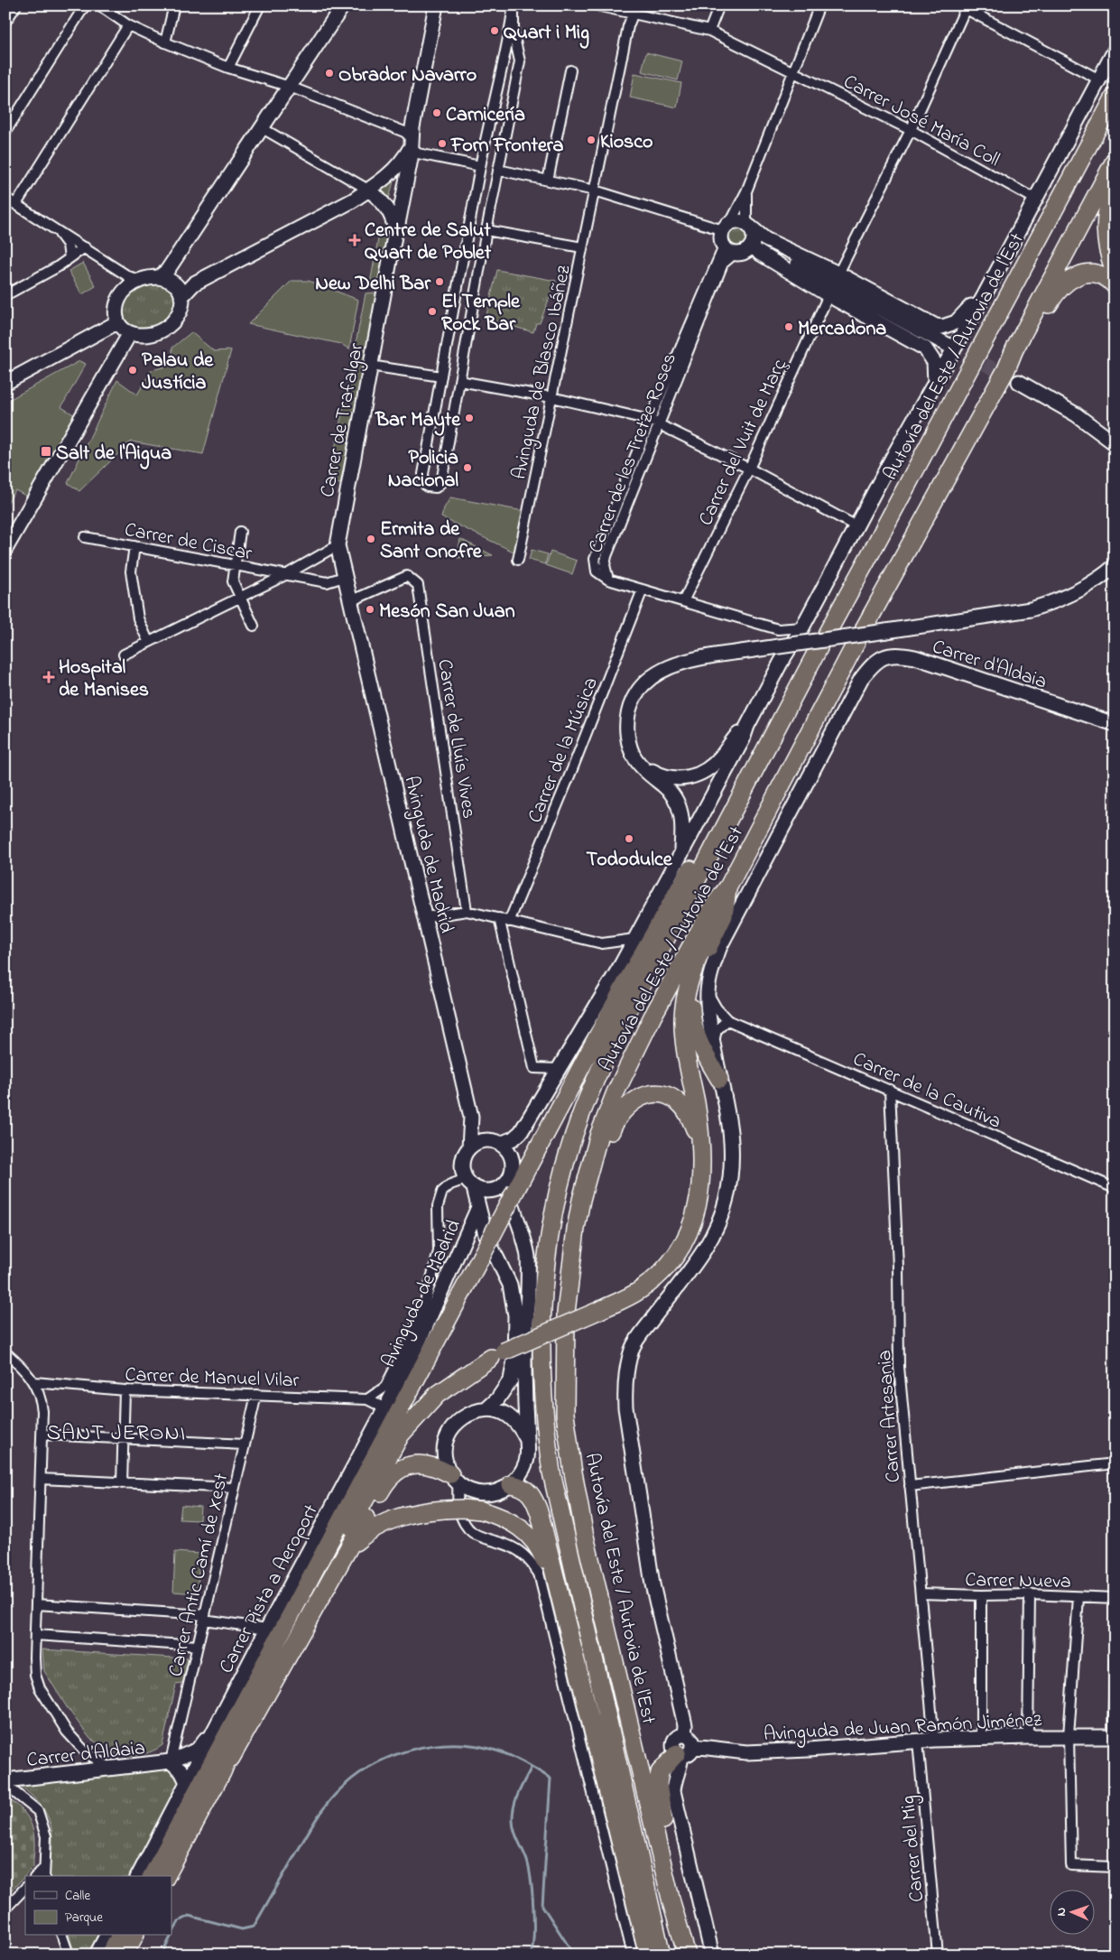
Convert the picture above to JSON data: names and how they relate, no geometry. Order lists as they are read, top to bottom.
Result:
{
  "streets": {
    "highway": ["Autovía del Este / Autovia de l'Est"],
    "street": [
      "Carrer José María Coll",
      "Avinguda de Blasco Ibáñez",
      "Carrer de Trafalgar",
      "Carrer del Vuit de Març",
      "Carrer de les Tretze Roses",
      "Carrer de Ciscar",
      "Carrer d'Aldaia",
      "Carrer de Lluís Vives",
      "Carrer de la Música",
      "Avinguda de Madrid",
      "Carrer de la Cautiva",
      "Carrer de Manuel Vilar",
      "Carrer Artesania",
      "Carrer Antic Camí de Xest",
      "Carrer Nueva",
      "Carrer Pista a Aeroport",
      "Avinguda de Juan Ramón Jiménez",
      "Carrer d’Aldaia",
      "Carrer del Mig"
    ]
  },
  "crossings": [
    ["Carrer José María Coll", "Avinguda de Blasco Ibáñez"],
    ["Carrer de Trafalgar", "Carrer de Ciscar"],
    ["Carrer de Trafalgar", "Carrer de Lluís Vives"],
    ["Carrer de Trafalgar", "Avinguda de Madrid"],
    ["Carrer d'Aldaia", "Avinguda de Juan Ramón Jiménez"],
    ["Carrer de Lluís Vives", "Avinguda de Madrid"],
    ["Avinguda de Madrid", "Carrer de Manuel Vilar"],
    ["Avinguda de Madrid", "Carrer Pista a Aeroport"],
    ["Carrer de la Cautiva", "Carrer Artesania"],
    ["Carrer de Manuel Vilar", "Carrer Antic Camí de Xest"],
    ["Carrer Artesania", "Carrer Nueva"],
    ["Carrer Artesania", "Avinguda de Juan Ramón Jiménez"],
    ["Carrer Antic Camí de Xest", "Carrer d’Aldaia"],
    ["Carrer Pista a Aeroport", "Carrer d’Aldaia"],
    ["Avinguda de Juan Ramón Jiménez", "Carrer del Mig"]
  ],
  "districts": ["SANT JERONI"],
  "places": {
    "other": [
      "Quart i Mig",
      "Obrador Navarro",
      "Carnicería",
      "Kiosco",
      "Forn Frontera",
      "New Delhi Bar",
      "El Temple Rock Bar",
      "Mercadona",
      "Palau de Justícia",
      "Bar Mayte",
      "Policia Nacional",
      "Ermita de Sant Onofre",
      "Mesón San Juan",
      "Tododulce"
    ],
    "health": ["Centre de Salut Quart de Poblet", "Hospital de Manises"],
    "transit": ["Salt de l'Aigua"]
  },
  "legend": ["Calle", "Parque"],
  "north": "left"
}
